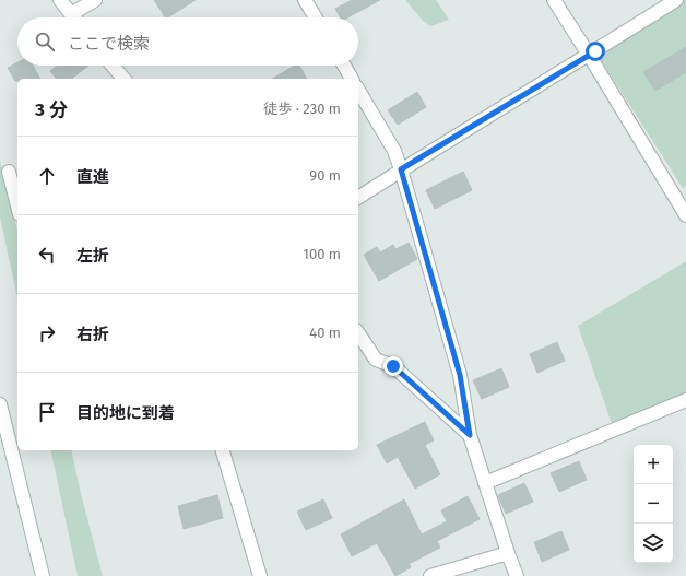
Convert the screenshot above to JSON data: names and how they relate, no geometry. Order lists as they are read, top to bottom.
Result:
{
  "page": {
    "search": "ここで検索",
    "heading": ["3 分", "徒歩 · 230 m"],
    "list": [
      ["直進", "90 m"],
      ["左折", "100 m"],
      ["右折", "40 m"],
      "目的地に到着"
    ],
    "map_buttons": ["+", "−"]
  }
}
